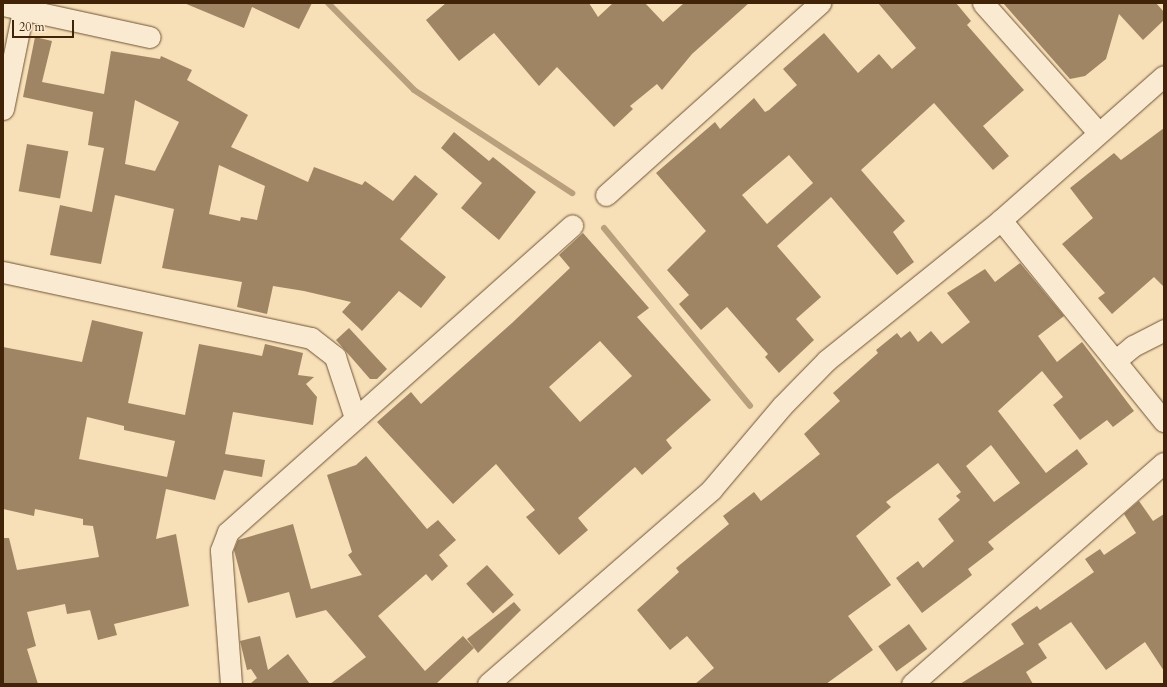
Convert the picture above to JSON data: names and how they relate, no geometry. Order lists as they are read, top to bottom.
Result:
{
  "scale_bar": "20 m"
}
